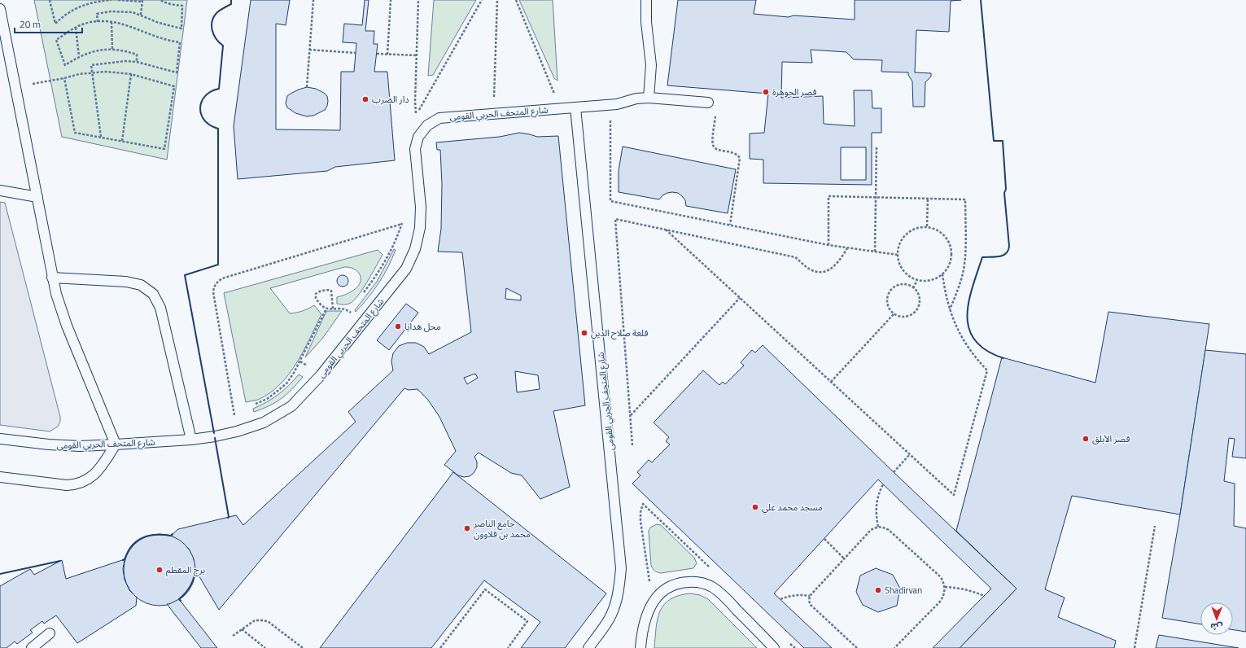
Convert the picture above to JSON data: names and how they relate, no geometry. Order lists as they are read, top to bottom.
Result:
{
  "streets": {
    "lane": ["شارع المتحف الحربي القومى"]
  },
  "places": [
    "قصر الجوهرة",
    "دار الضرب",
    "محل هدايا",
    "قلعة صلاح الدين",
    "قصر الأبلق",
    "مسجد محمد علي",
    "جامع الناصر محمد بن قلاوون",
    "برج المقطم",
    "Shadirvan"
  ],
  "scale_bar": "20 m",
  "north": "bottom"
}
